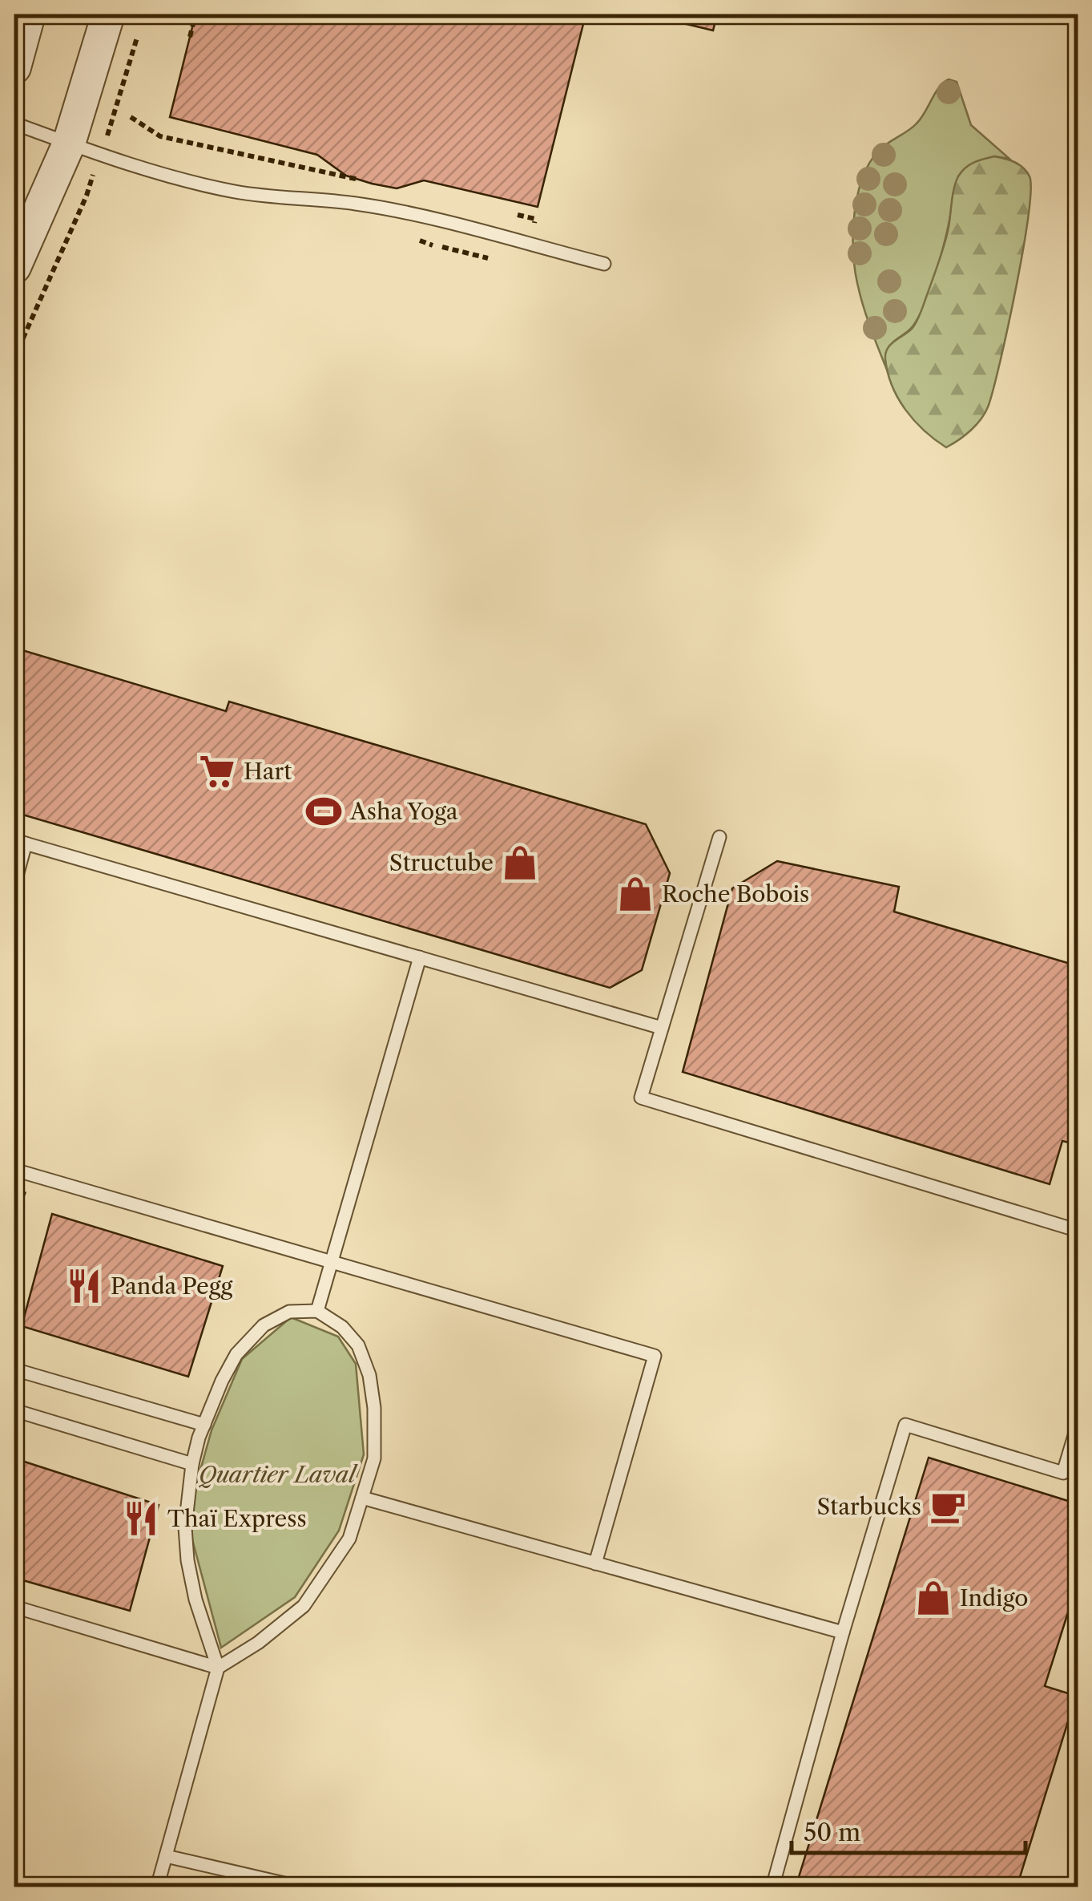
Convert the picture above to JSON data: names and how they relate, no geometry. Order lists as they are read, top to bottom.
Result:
{
  "parks": ["Quartier Laval"],
  "places": {
    "supermarket": ["Hart"],
    "sports": ["Asha Yoga"],
    "shop": ["Structube", "Roche Bobois", "Indigo"],
    "restaurant": ["Panda Pegg", "Thaï Express"],
    "cafe": ["Starbucks"]
  },
  "scale_bar": "50 m"
}
